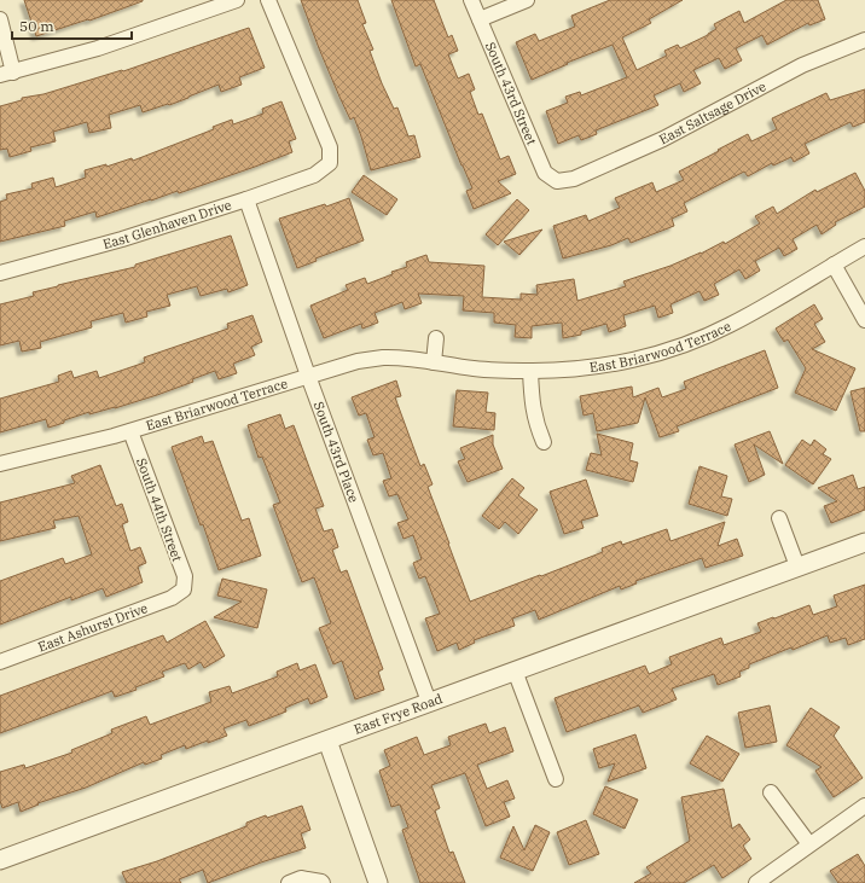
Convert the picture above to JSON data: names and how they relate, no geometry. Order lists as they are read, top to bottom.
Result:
{
  "streets": {
    "street": [
      "South 43rd Street",
      "East Saltsage Drive",
      "East Glenhaven Drive",
      "East Briarwood Terrace",
      "South 43rd Place",
      "South 44th Street",
      "East Ashurst Drive",
      "East Frye Road"
    ]
  },
  "crossings": [
    ["South 43rd Street", "East Saltsage Drive"],
    ["East Glenhaven Drive", "South 43rd Place"],
    ["East Briarwood Terrace", "South 43rd Place"],
    ["East Briarwood Terrace", "South 44th Street"],
    ["South 43rd Place", "East Frye Road"],
    ["South 44th Street", "East Ashurst Drive"]
  ],
  "scale_bar": "50 m"
}
